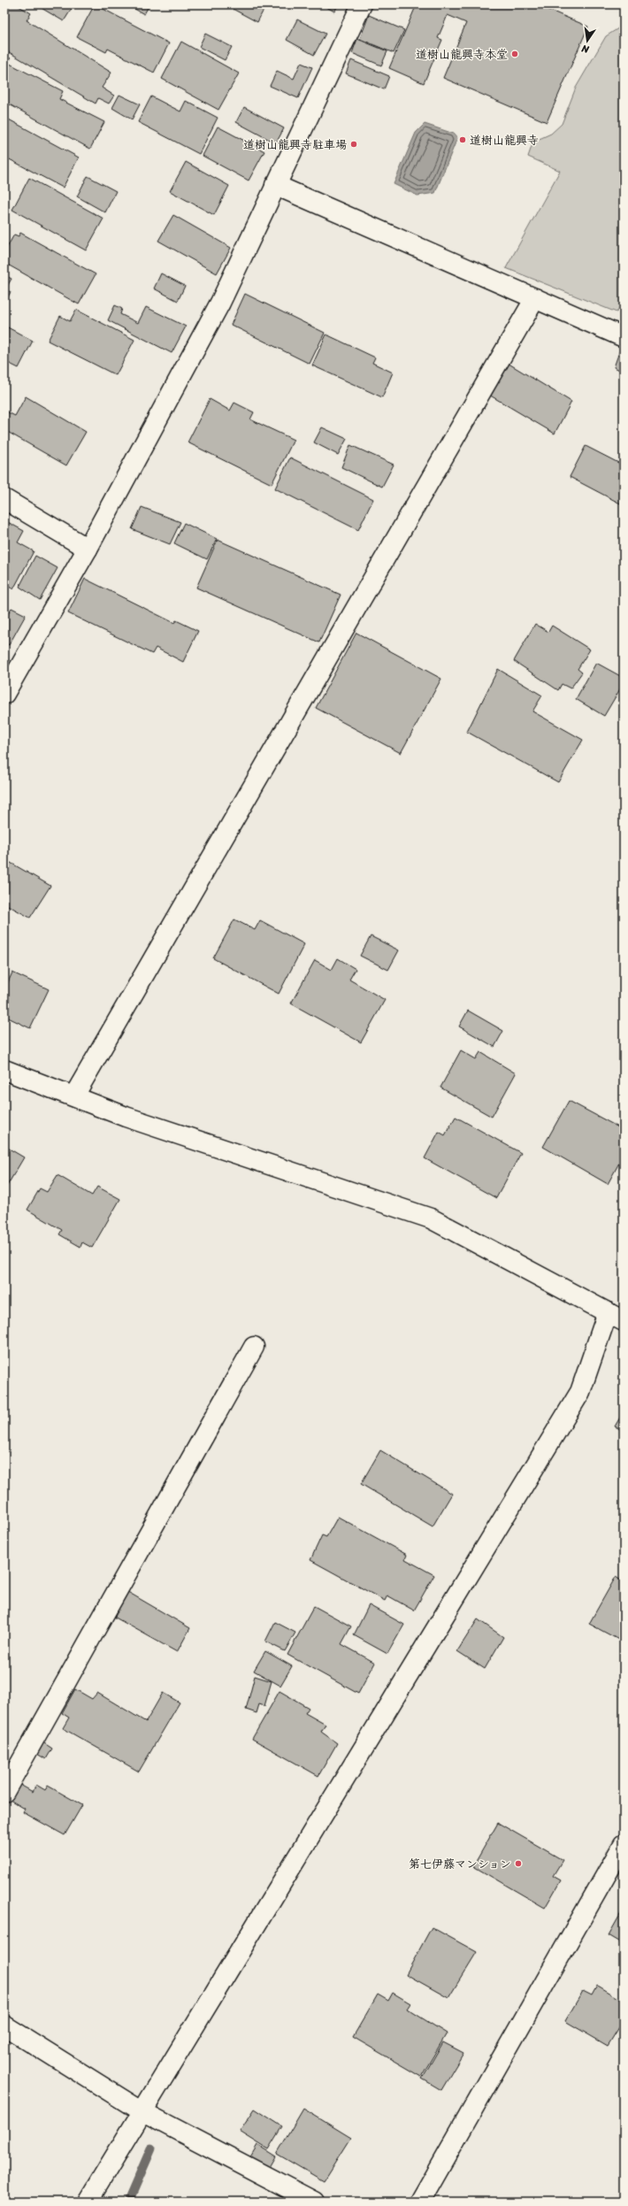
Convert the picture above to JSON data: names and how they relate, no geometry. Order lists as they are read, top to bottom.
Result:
{
  "places": [
    "道樹山龍興寺本堂",
    "道樹山龍興寺",
    "道樹山龍興寺駐車場",
    "第七伊藤マンション"
  ],
  "north": "bottom"
}
